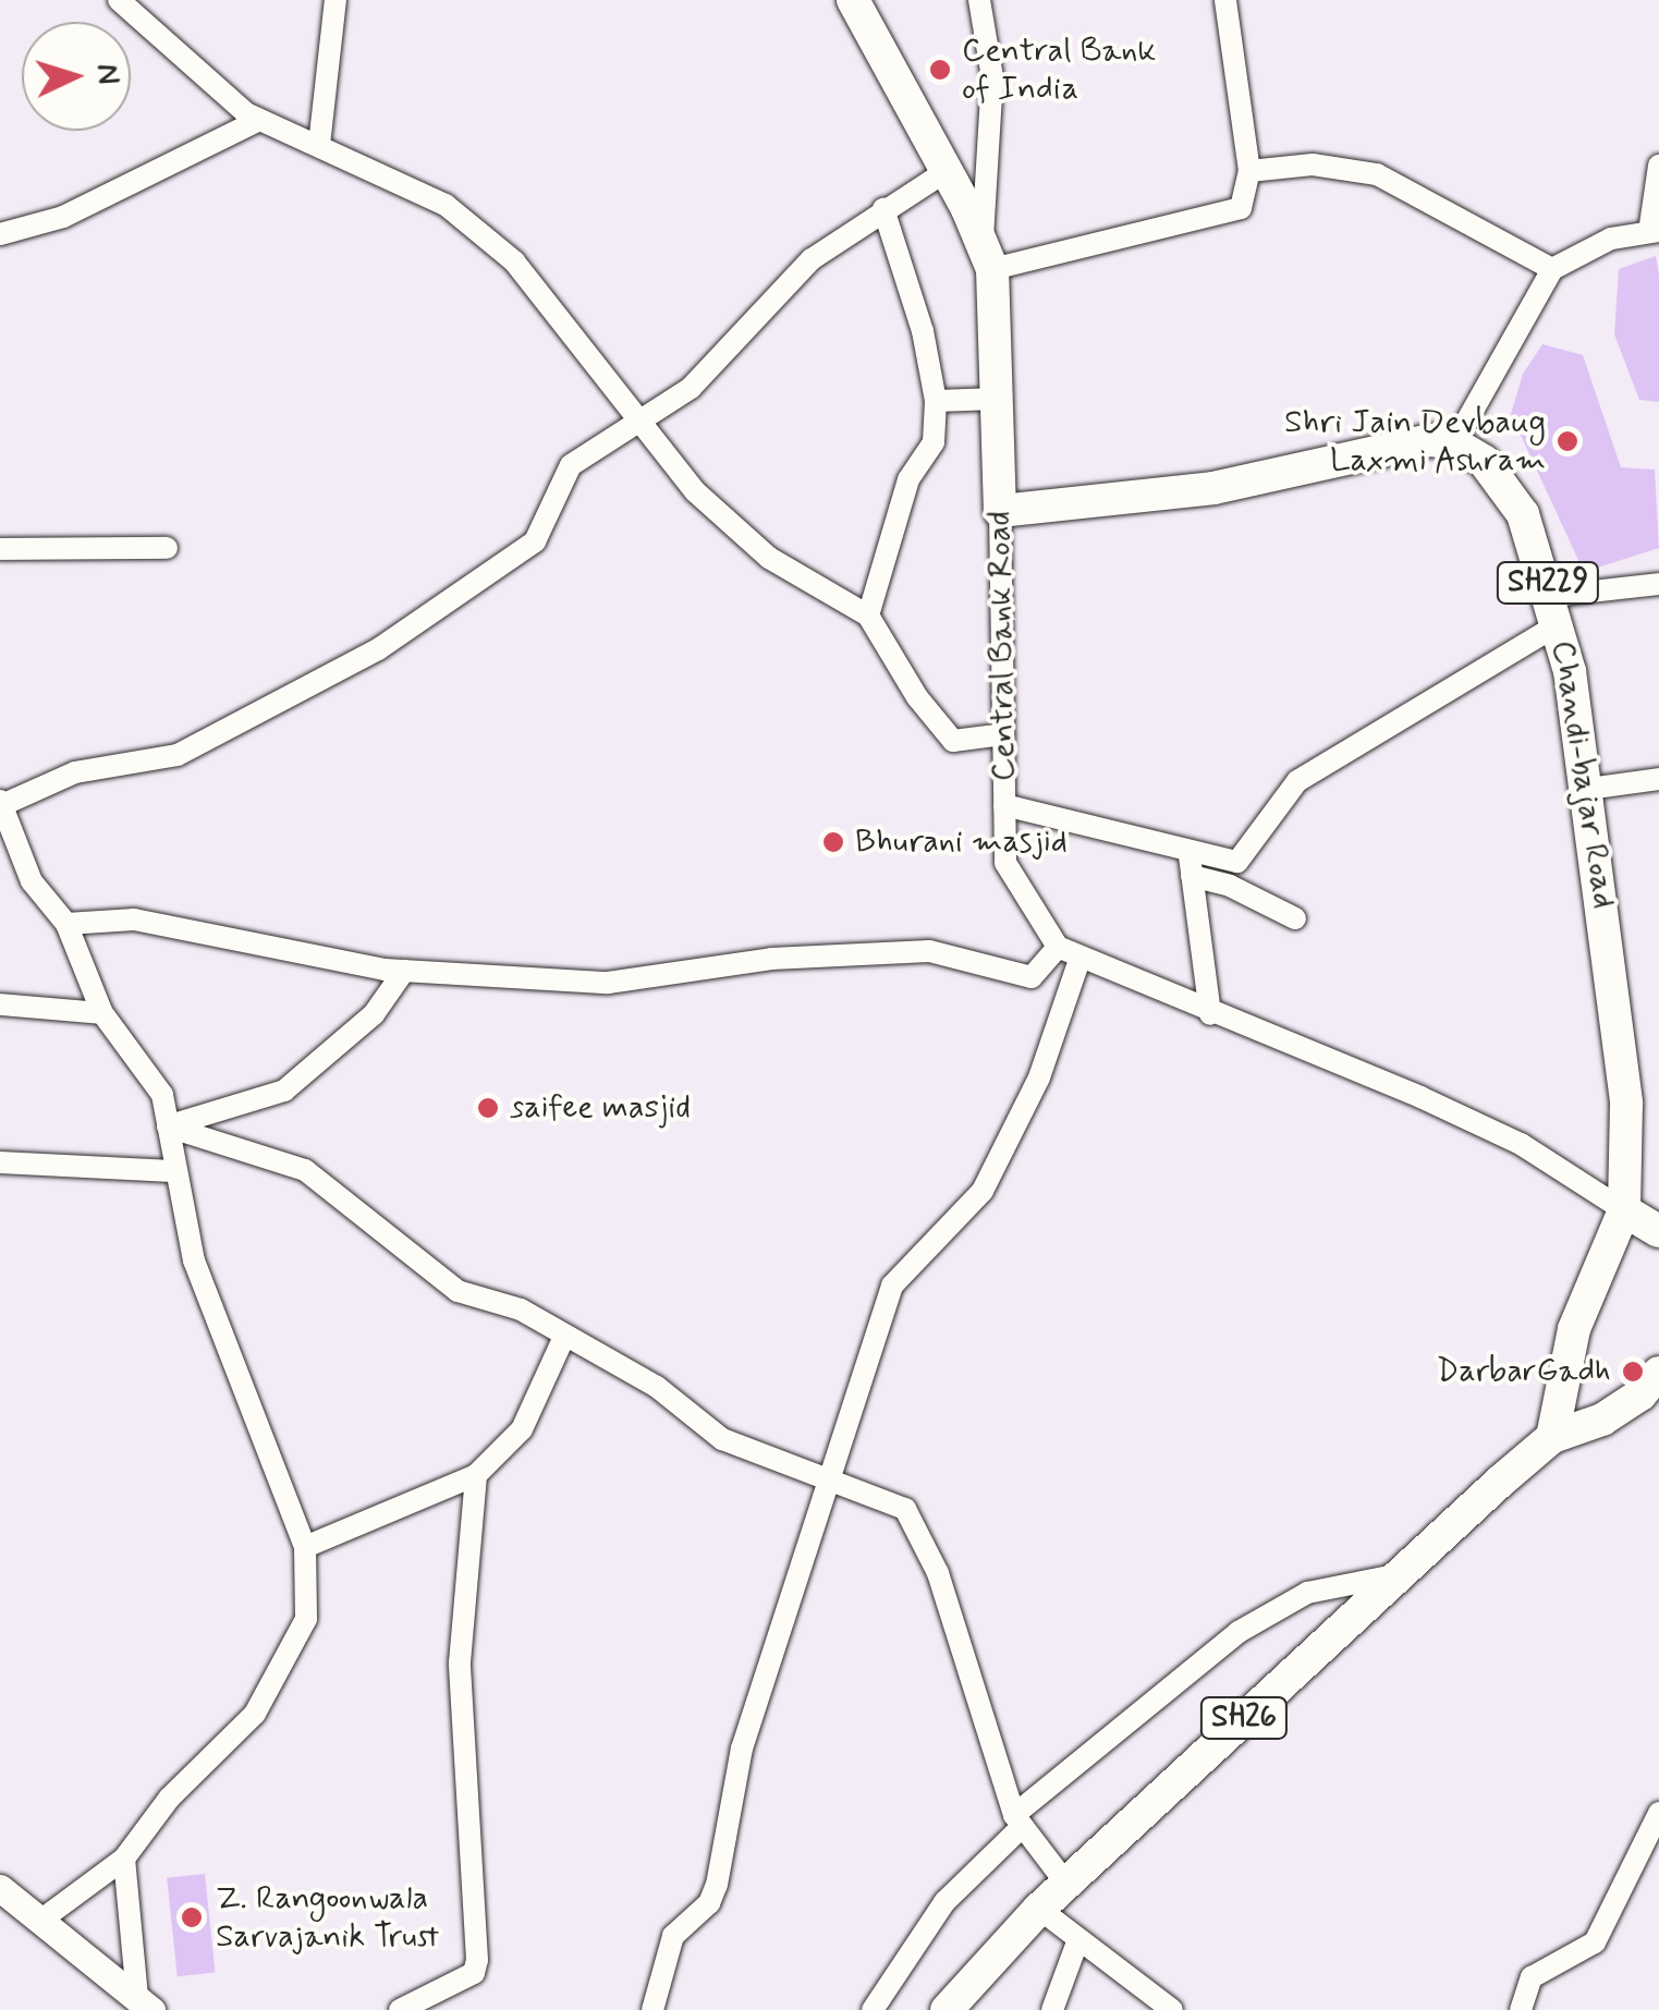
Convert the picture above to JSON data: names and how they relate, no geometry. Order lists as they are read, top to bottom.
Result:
{
  "streets": {
    "main road": [
      "SH229",
      "Central Bank Road",
      "Chandi-bajar Road",
      "SH26"
    ]
  },
  "places": [
    "Central Bank of India",
    "Shri Jain Devbaug Laxmi Ashram",
    "Bhurani masjid",
    "saifee masjid",
    "DarbarGadh",
    "Z. Rangoonwala Sarvajanik Trust"
  ],
  "north": "right"
}
